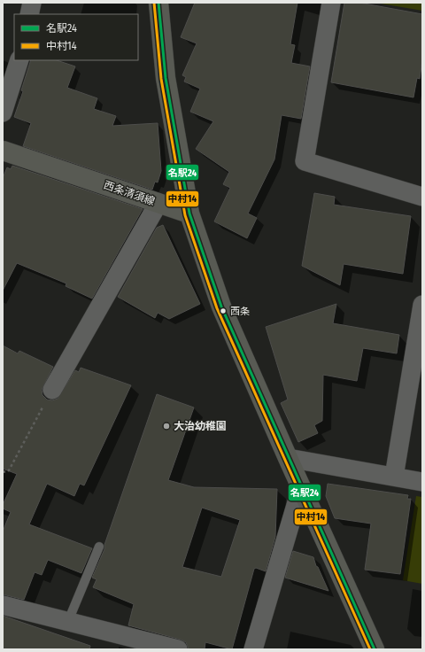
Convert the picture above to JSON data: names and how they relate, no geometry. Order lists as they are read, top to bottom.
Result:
{
  "streets": {
    "main road": ["西条清須線"]
  },
  "places": ["西条", "大治幼稚園"],
  "lines": ["transit line 名駅24", "transit line 中村14"],
  "legend": ["名駅24", "中村14"]
}
